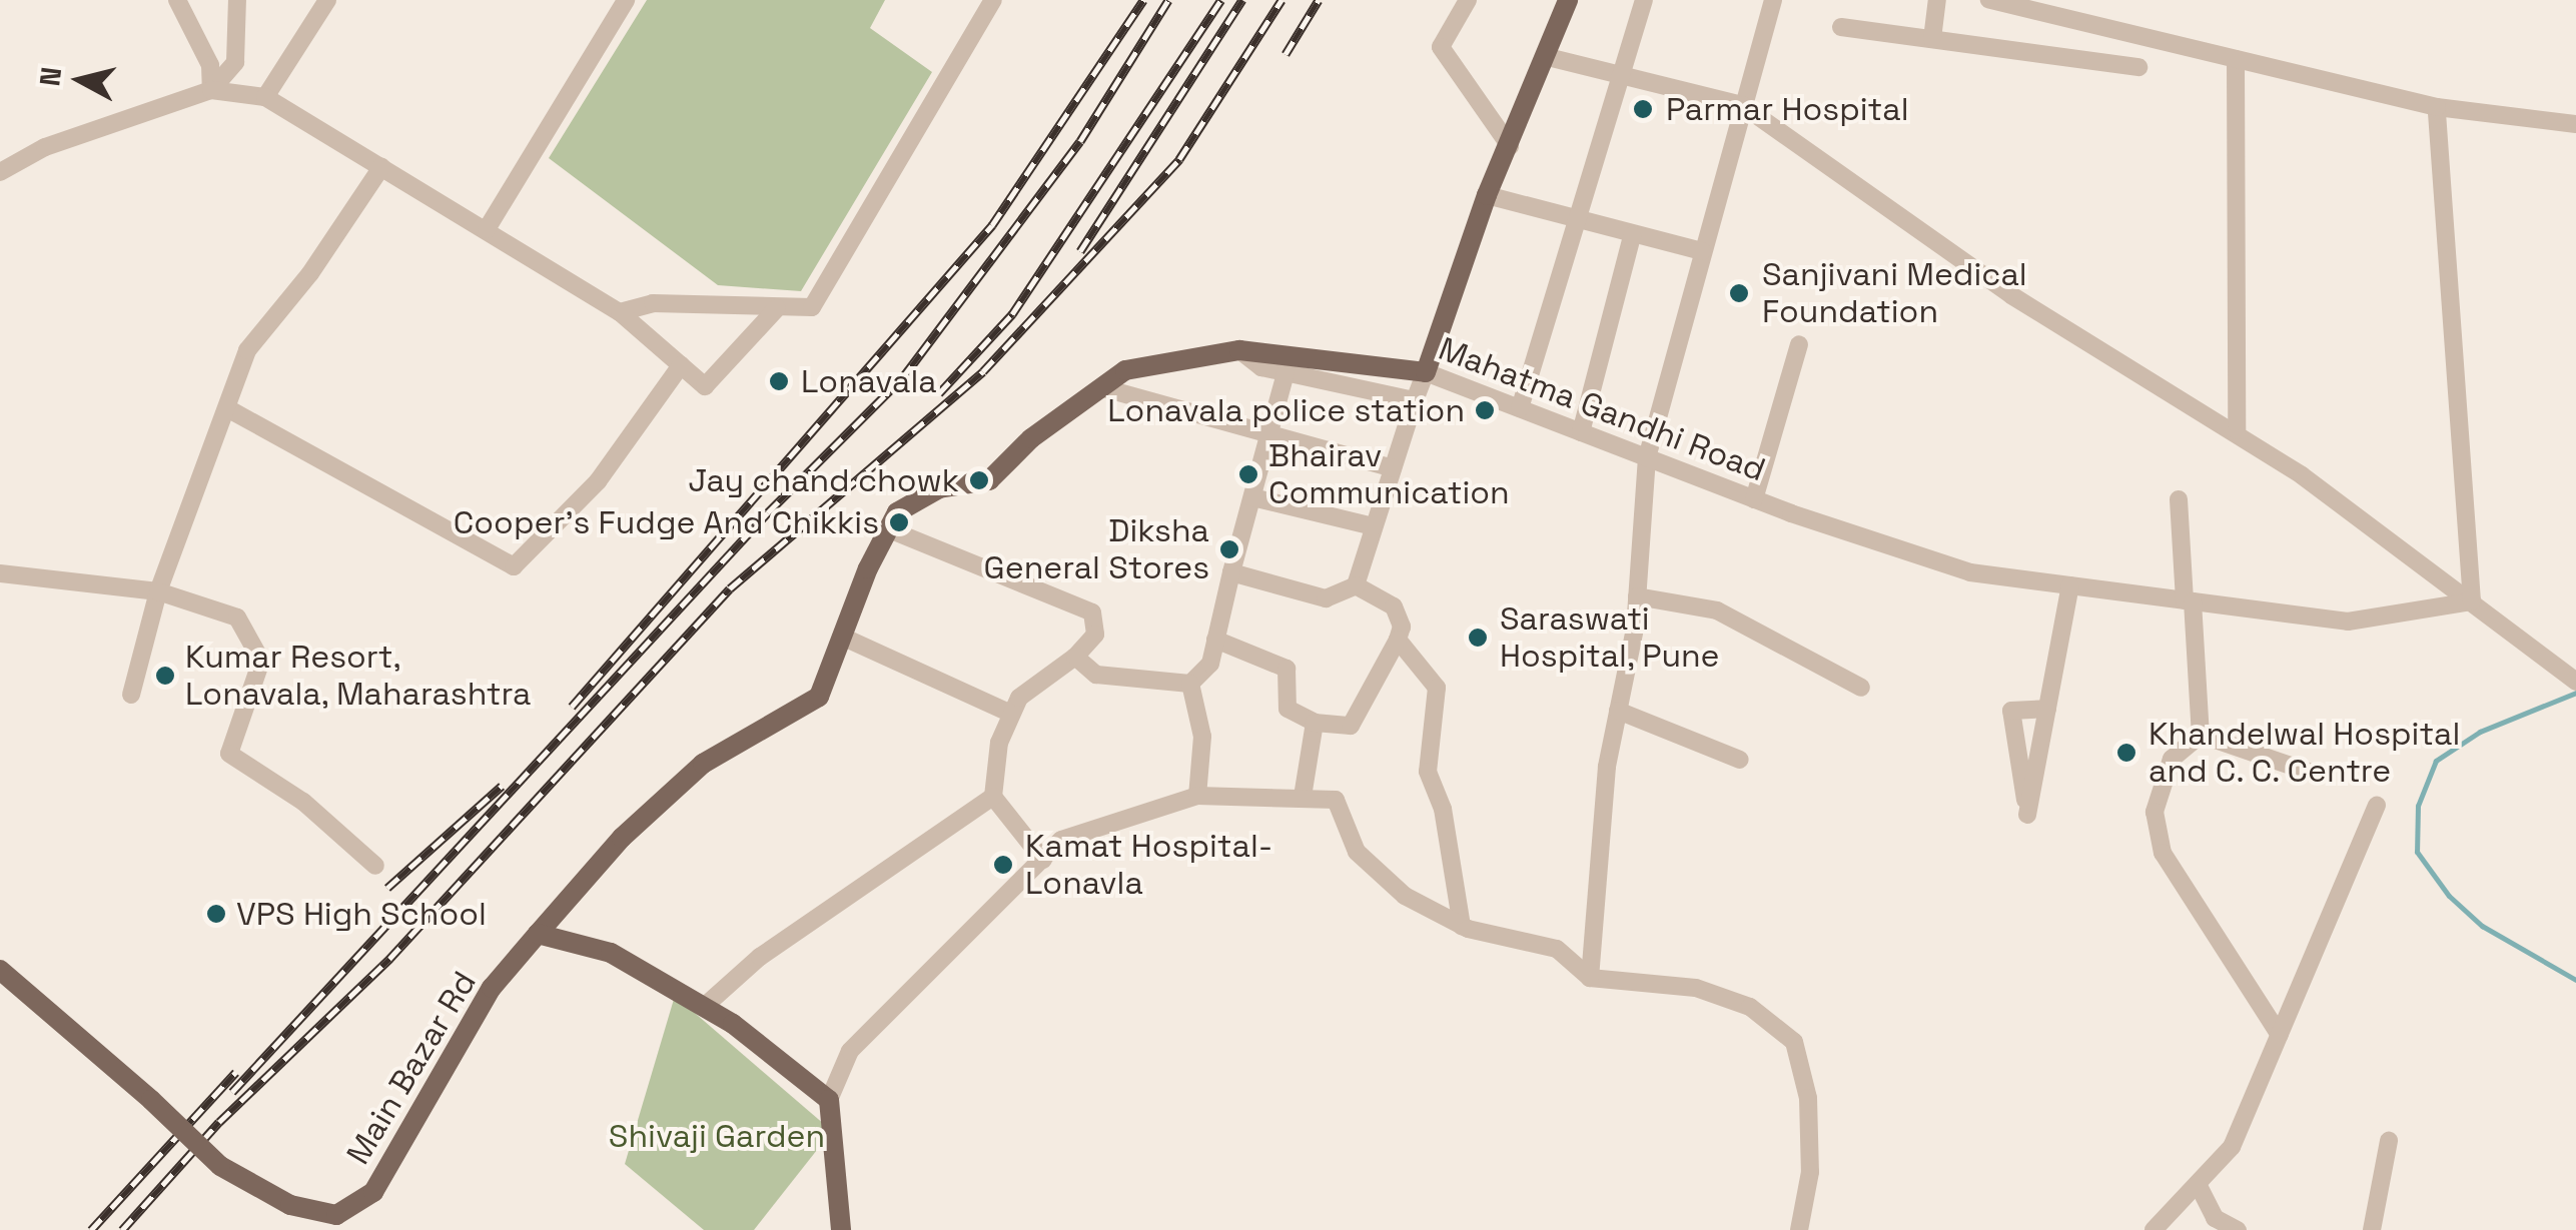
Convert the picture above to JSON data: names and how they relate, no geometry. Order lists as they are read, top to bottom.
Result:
{
  "streets": {
    "main road": ["Mahatma Gandhi Road", "Main Bazar Rd"]
  },
  "crossings": [
    ["Mahatma Gandhi Road", "Main Bazar Rd"]
  ],
  "parks": ["Shivaji Garden"],
  "places": [
    "Parmar Hospital",
    "Sanjivani Medical Foundation",
    "Lonavala",
    "Lonavala police station",
    "Bhairav Communication",
    "Jay chand chowk",
    "Cooper's Fudge And Chikkis",
    "Diksha General Stores",
    "Saraswati Hospital, Pune",
    "Kumar Resort, Lonavala, Maharashtra",
    "Khandelwal Hospital and C. C. Centre",
    "Kamat Hospital- Lonavla",
    "VPS High School"
  ],
  "north": "left"
}
